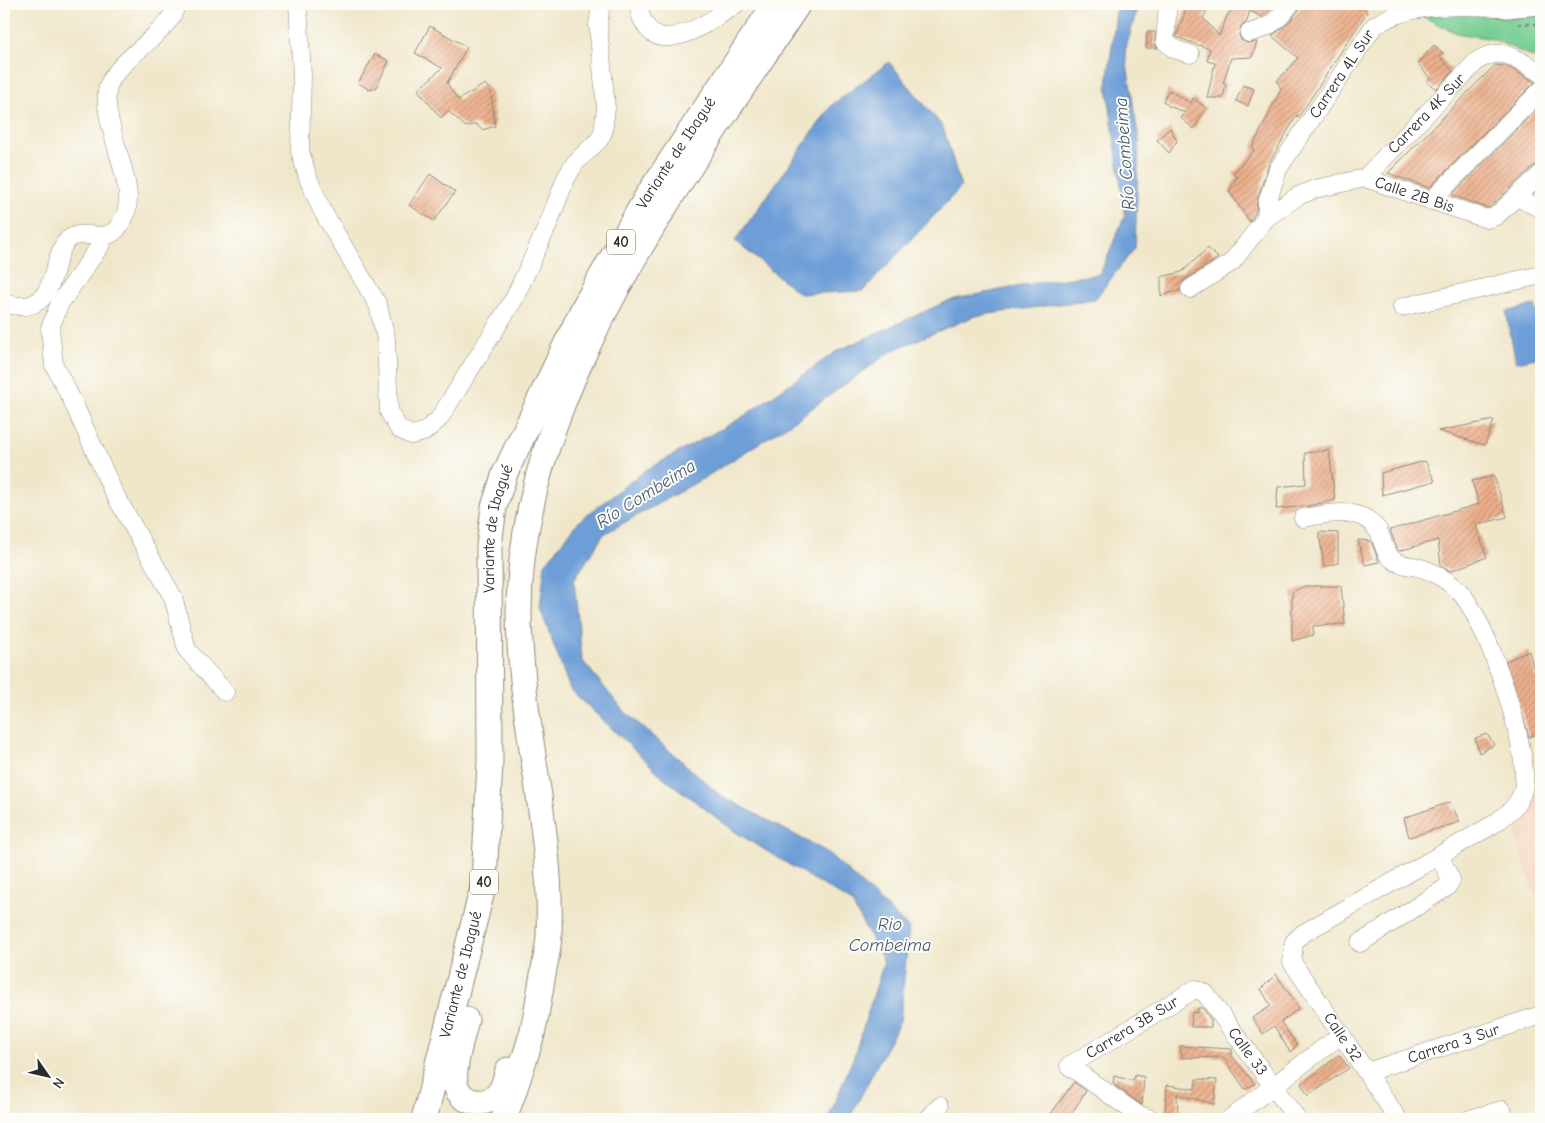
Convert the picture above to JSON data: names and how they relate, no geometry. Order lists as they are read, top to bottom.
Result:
{
  "streets": {
    "highway": ["Variante de Ibagué", "40"],
    "street": [
      "Carrera 4L Sur",
      "Carrera 4K Sur",
      "Calle 2B Bis",
      "Carrera 3B Sur",
      "Calle 32",
      "Carrera 3 Sur",
      "Calle 33"
    ]
  },
  "crossings": [
    ["Carrera 4L Sur", "Calle 2B Bis"],
    ["Carrera 4K Sur", "Calle 2B Bis"],
    ["Carrera 3B Sur", "Calle 33"],
    ["Calle 32", "Carrera 3 Sur"]
  ],
  "water": ["Río Combeima", "Rio Combeima"],
  "north": "bottom right"
}
